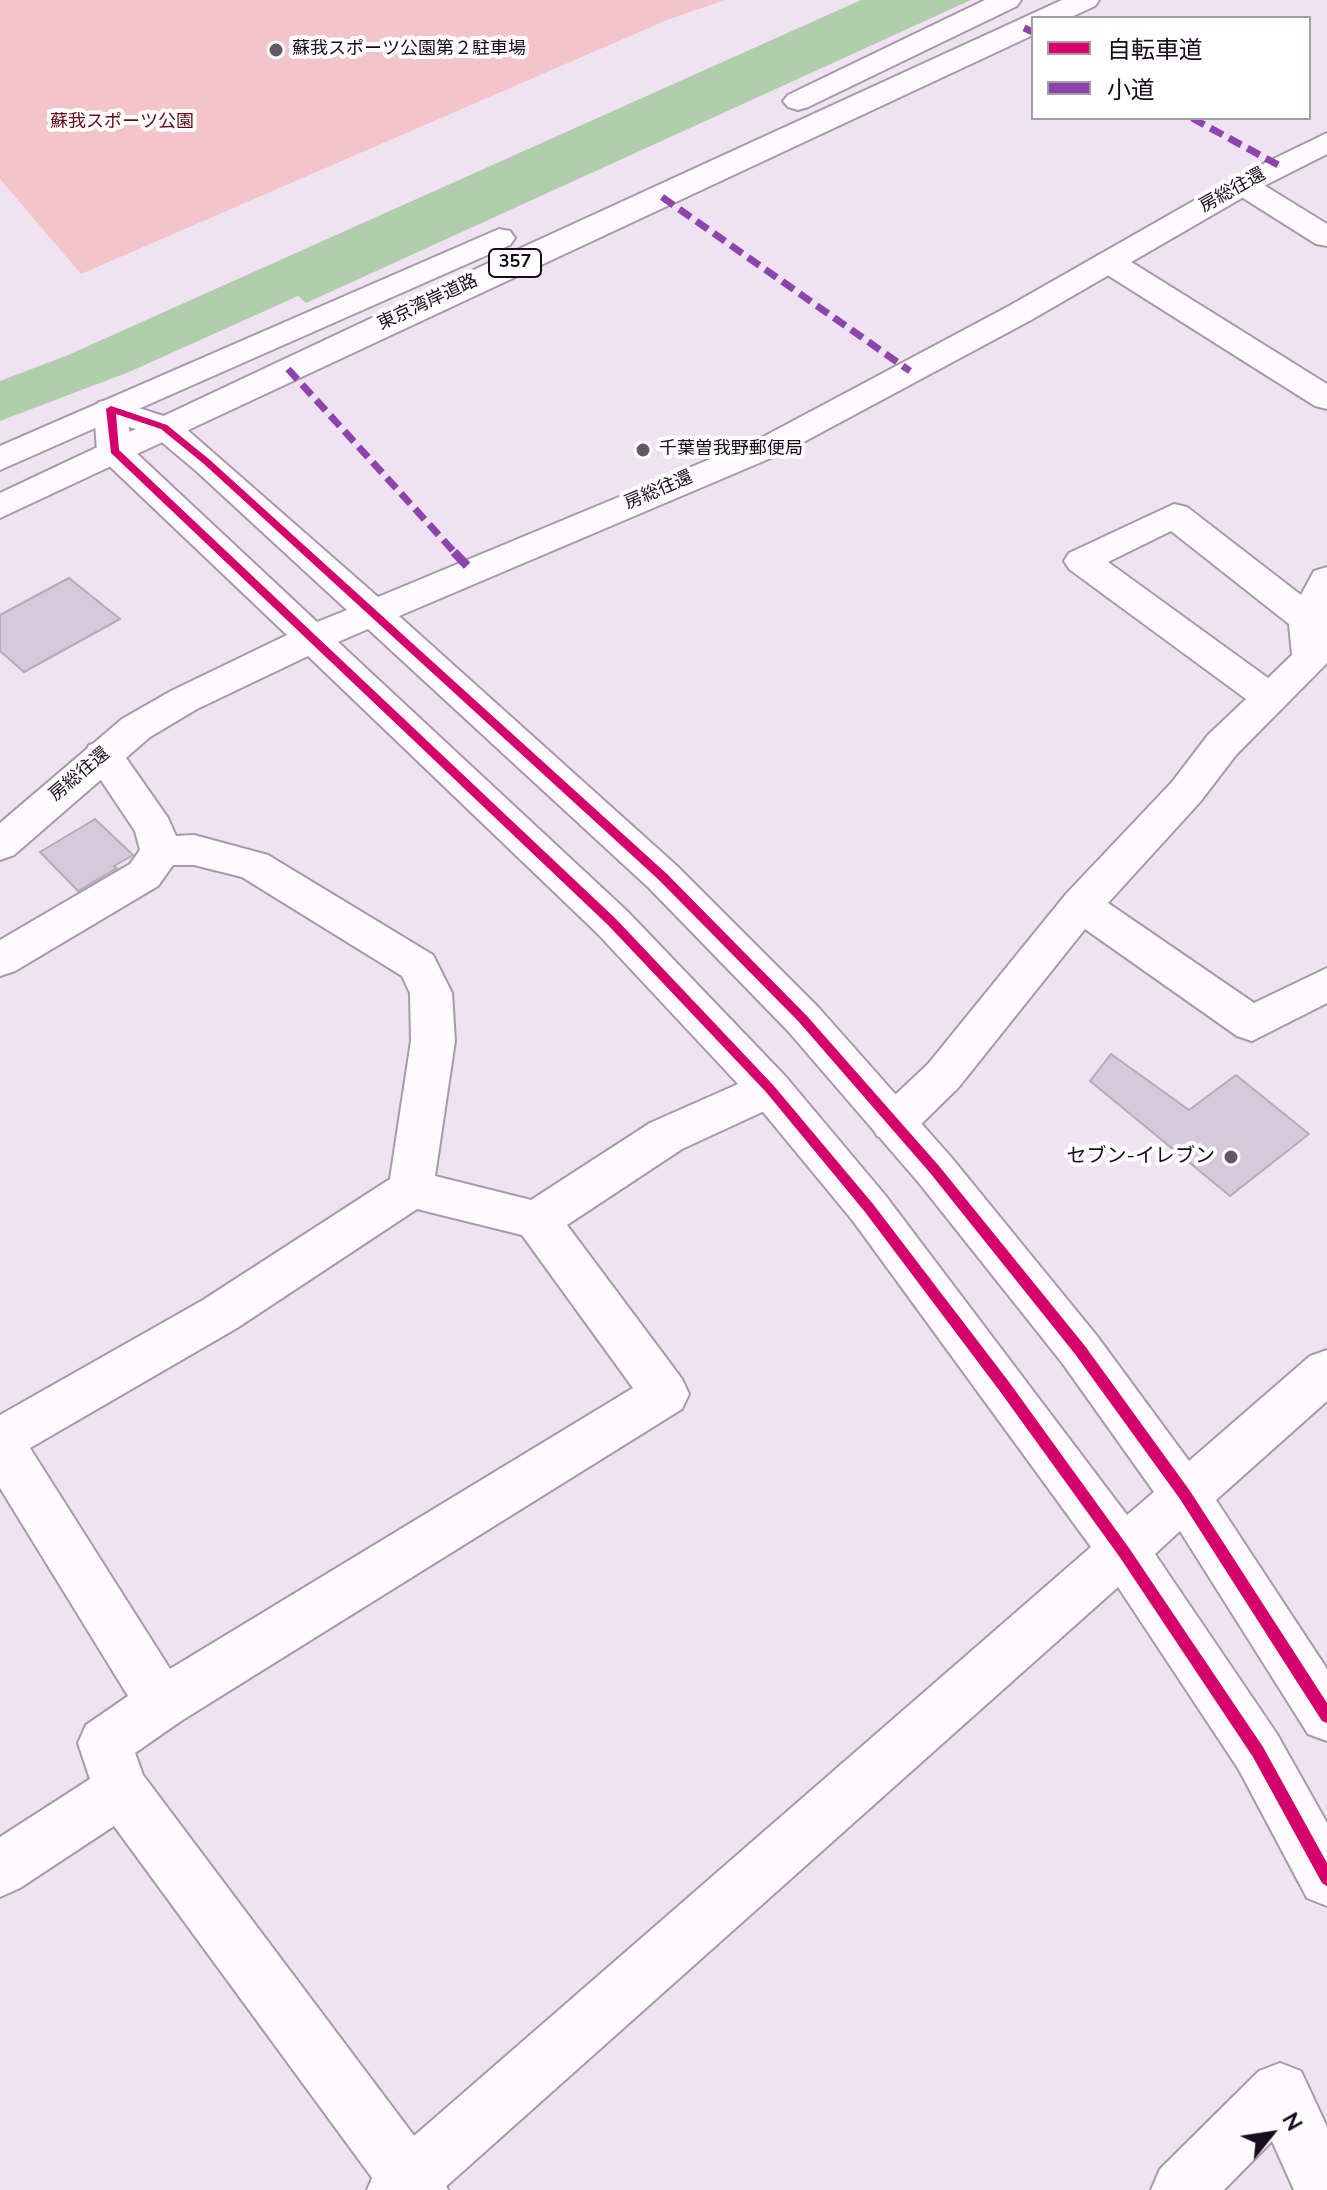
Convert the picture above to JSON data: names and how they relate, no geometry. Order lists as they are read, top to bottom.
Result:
{
  "streets": {
    "main road": ["房総往還", "357", "東京湾岸道路"]
  },
  "parks": ["蘇我スポーツ公園"],
  "places": ["蘇我スポーツ公園第２駐車場", "千葉曽我野郵便局", "セブン-イレブン"],
  "legend": ["自転車道", "小道"],
  "north": "top right"
}
